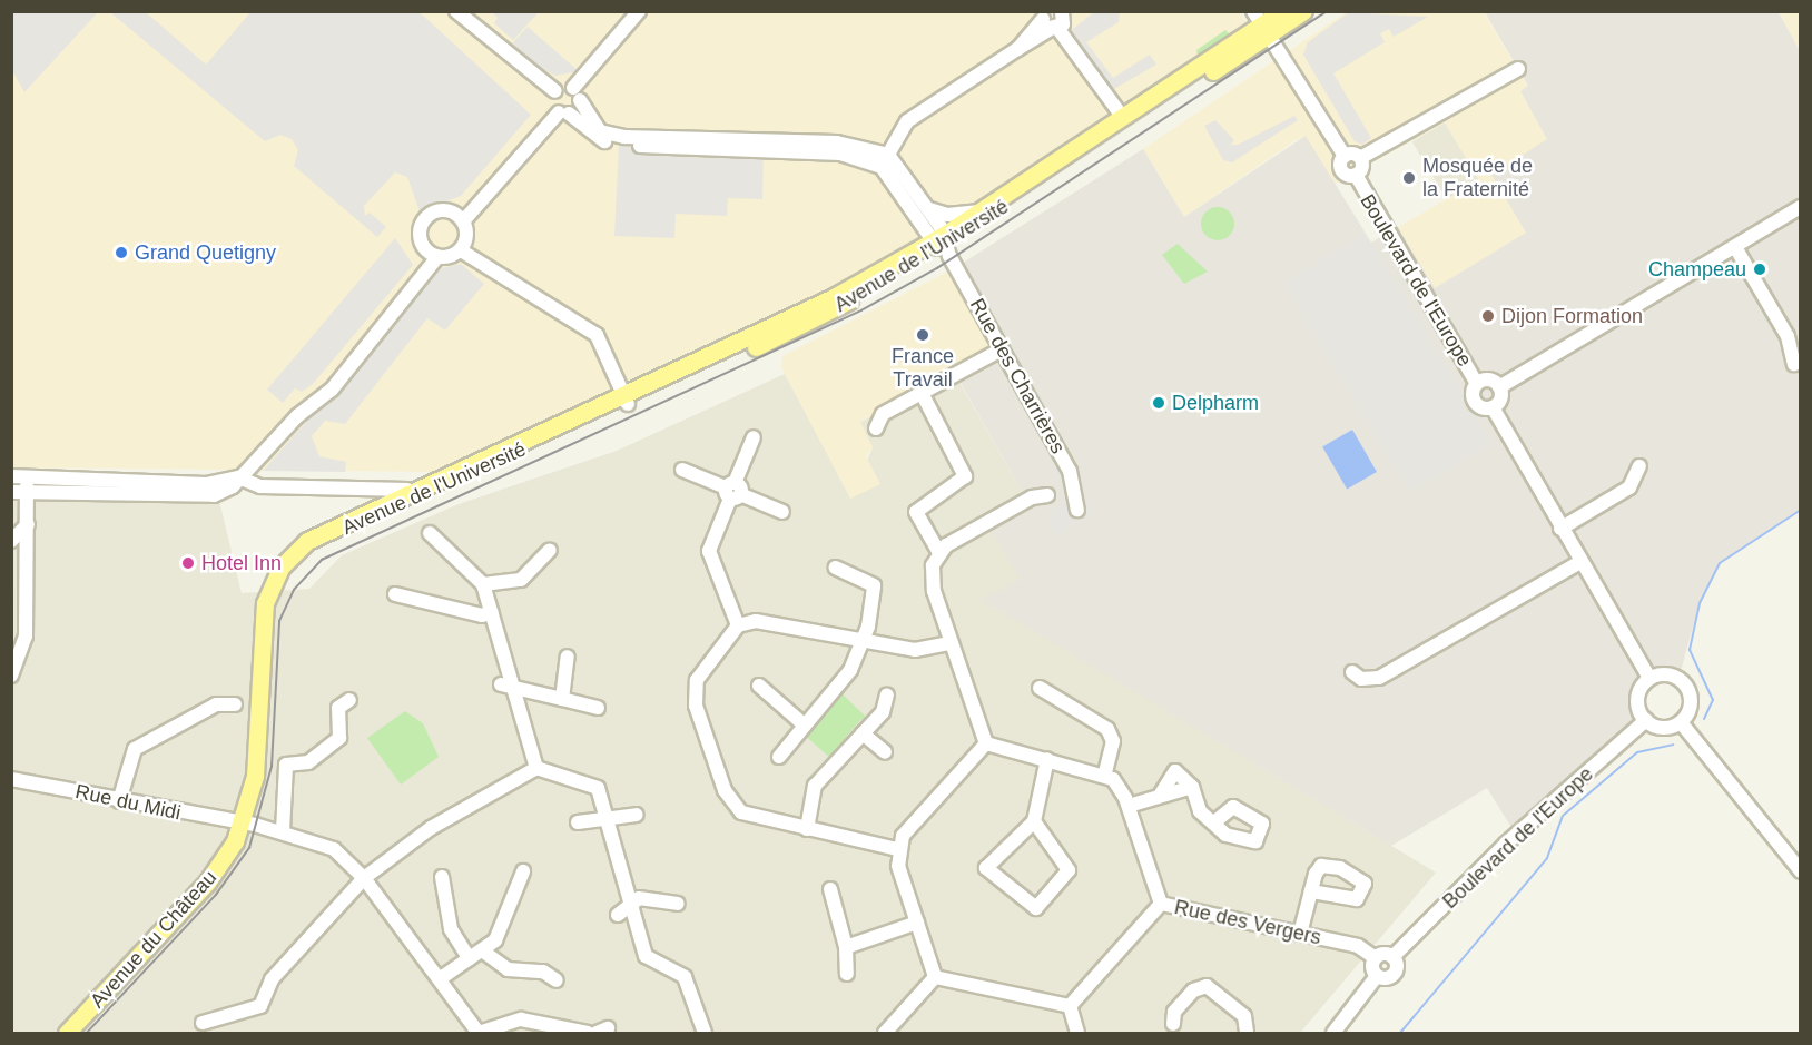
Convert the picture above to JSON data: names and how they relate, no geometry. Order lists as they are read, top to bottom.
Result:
{
  "streets": {
    "main road": ["Avenue de l'Université", "Avenue du Château"],
    "street": [
      "Boulevard de l'Europe",
      "Rue des Charrières",
      "Rue du Midi",
      "Rue des Vergers"
    ]
  },
  "crossings": [
    ["Avenue de l'Université", "Rue des Charrières"],
    ["Avenue de l'Université", "Avenue du Château"],
    ["Rue du Midi", "Avenue du Château"]
  ],
  "places": [
    "Mosquée de la Fraternité",
    "Grand Quetigny",
    "Champeau",
    "Dijon Formation",
    "France Travail",
    "Delpharm",
    "Hotel Inn"
  ]
}
